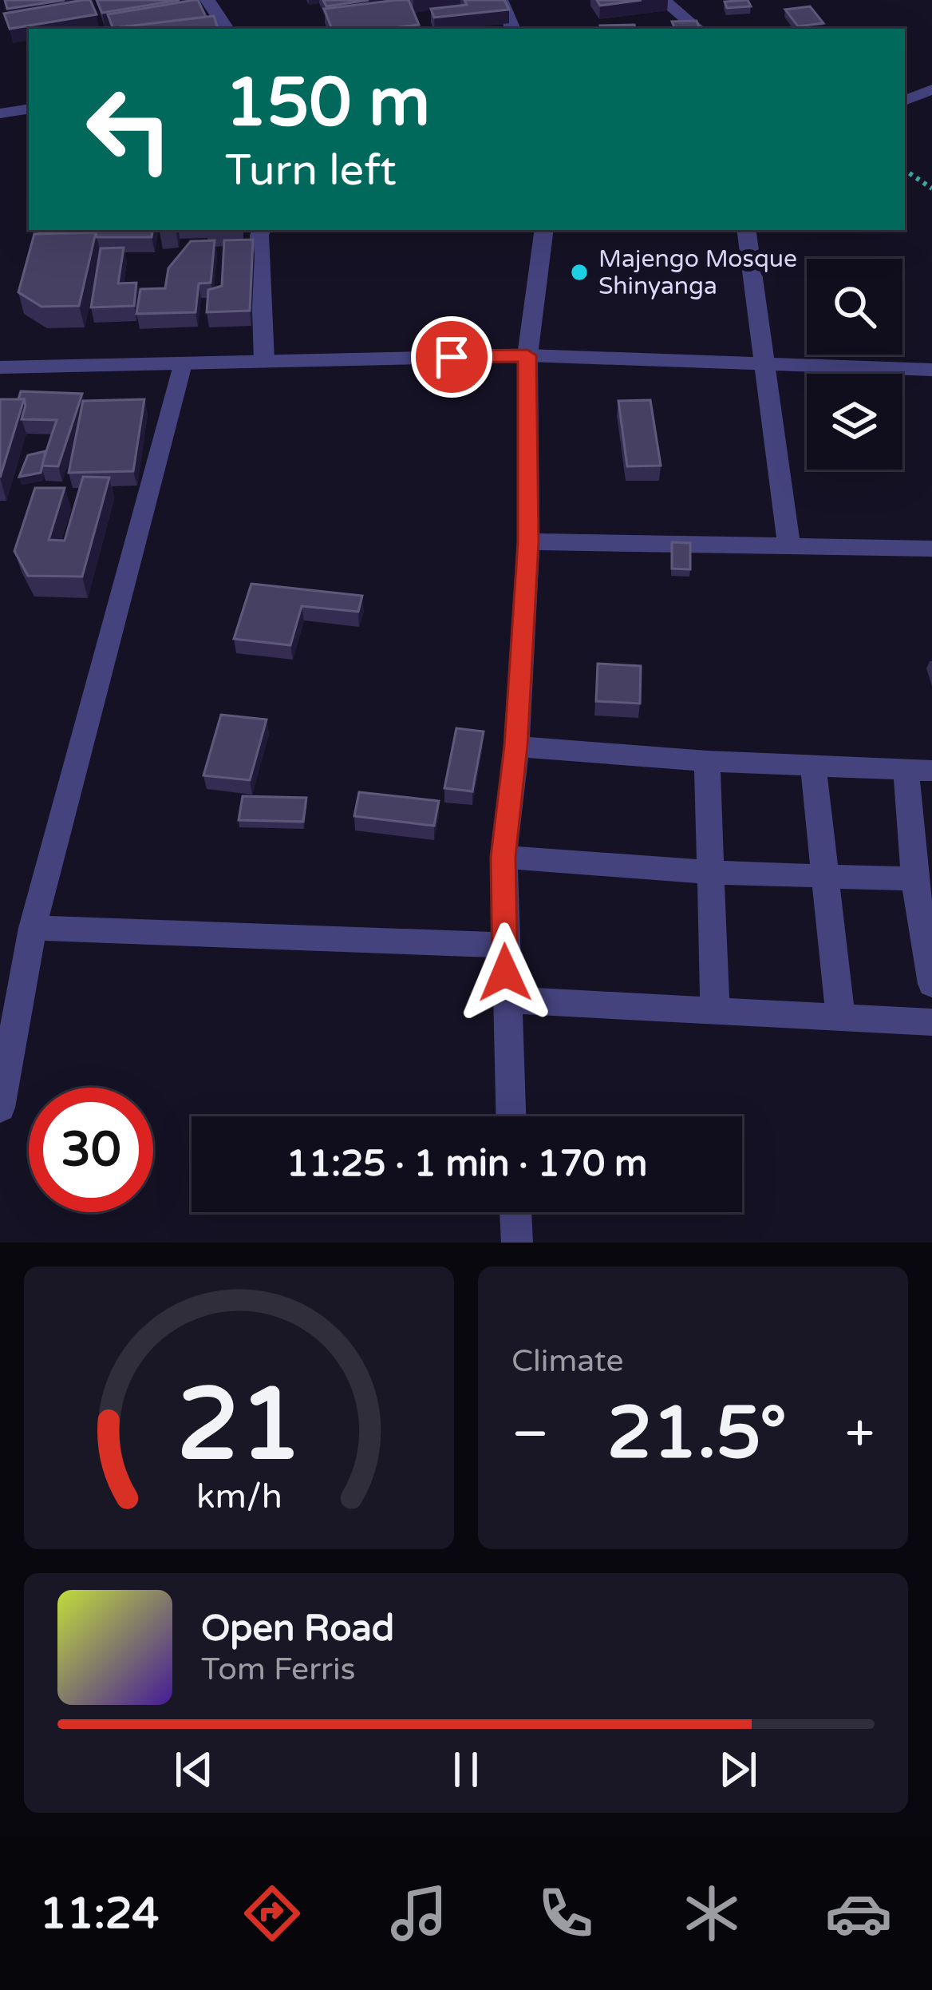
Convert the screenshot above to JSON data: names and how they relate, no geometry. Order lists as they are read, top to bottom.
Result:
{
  "places": ["Majengo Mosque Shinyanga"],
  "page": {
    "turn": ["150 m", "Turn left"],
    "limit": "30",
    "trip": "11:25 · 1 min · 170 m",
    "tile": "Climate",
    "heat": ["−", "21.5°", "+"],
    "song": ["Open Road", "Tom Ferris"],
    "tabs": "11:24",
    "gauge": ["21", "km/h"]
  }
}
